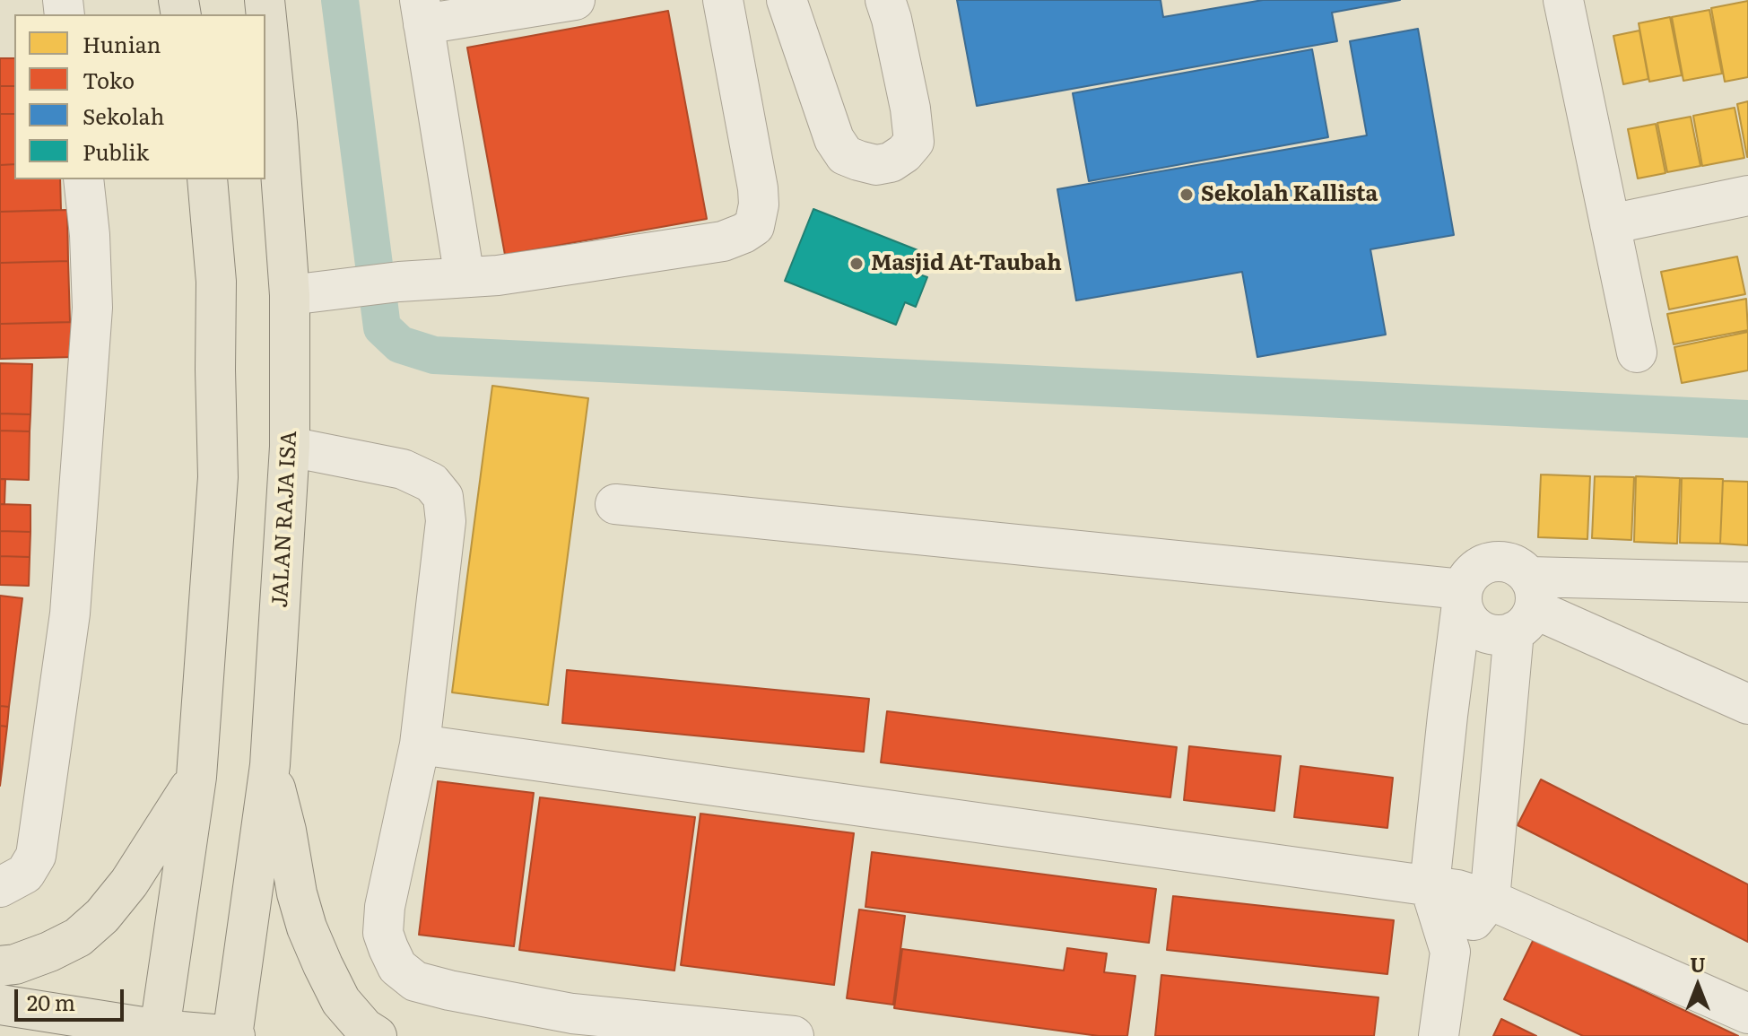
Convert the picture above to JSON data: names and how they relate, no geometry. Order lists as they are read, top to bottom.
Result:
{
  "streets": {
    "main road": ["JALAN RAJA ISA"]
  },
  "places": ["Sekolah Kallista", "Masjid At-Taubah"],
  "legend": [
    "Hunian",
    "Toko",
    "Sekolah",
    "Publik"
  ],
  "scale_bar": "20 m",
  "north": "top"
}
